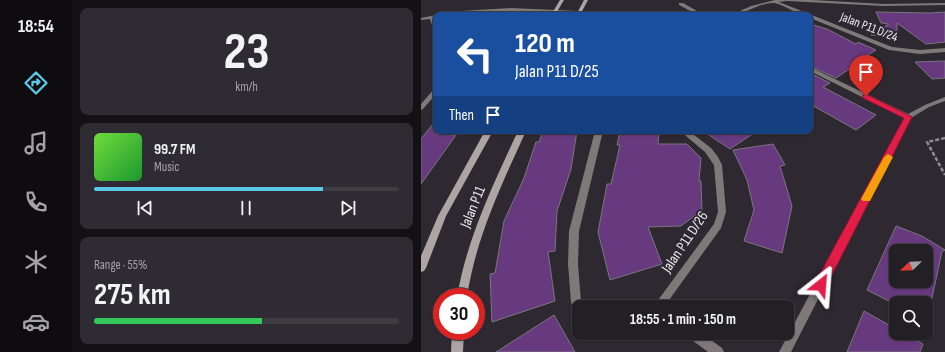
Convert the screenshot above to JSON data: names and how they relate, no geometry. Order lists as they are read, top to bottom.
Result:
{
  "streets": {
    "main road": ["Jalan P11"],
    "street": ["Jalan P11 D/24", "Jalan P11 D/26"]
  },
  "north": "bottom left",
  "page": {
    "tabs": "18:54",
    "tile": [
      ["23", "km/h"],
      ["Range · 55%", "275 km"]
    ],
    "turn": ["120 m", "Jalan P11 D/25"],
    "then": "Then",
    "song": ["99.7 FM", "Music"],
    "limit": "30",
    "trip": "18:55 · 1 min · 150 m"
  }
}
